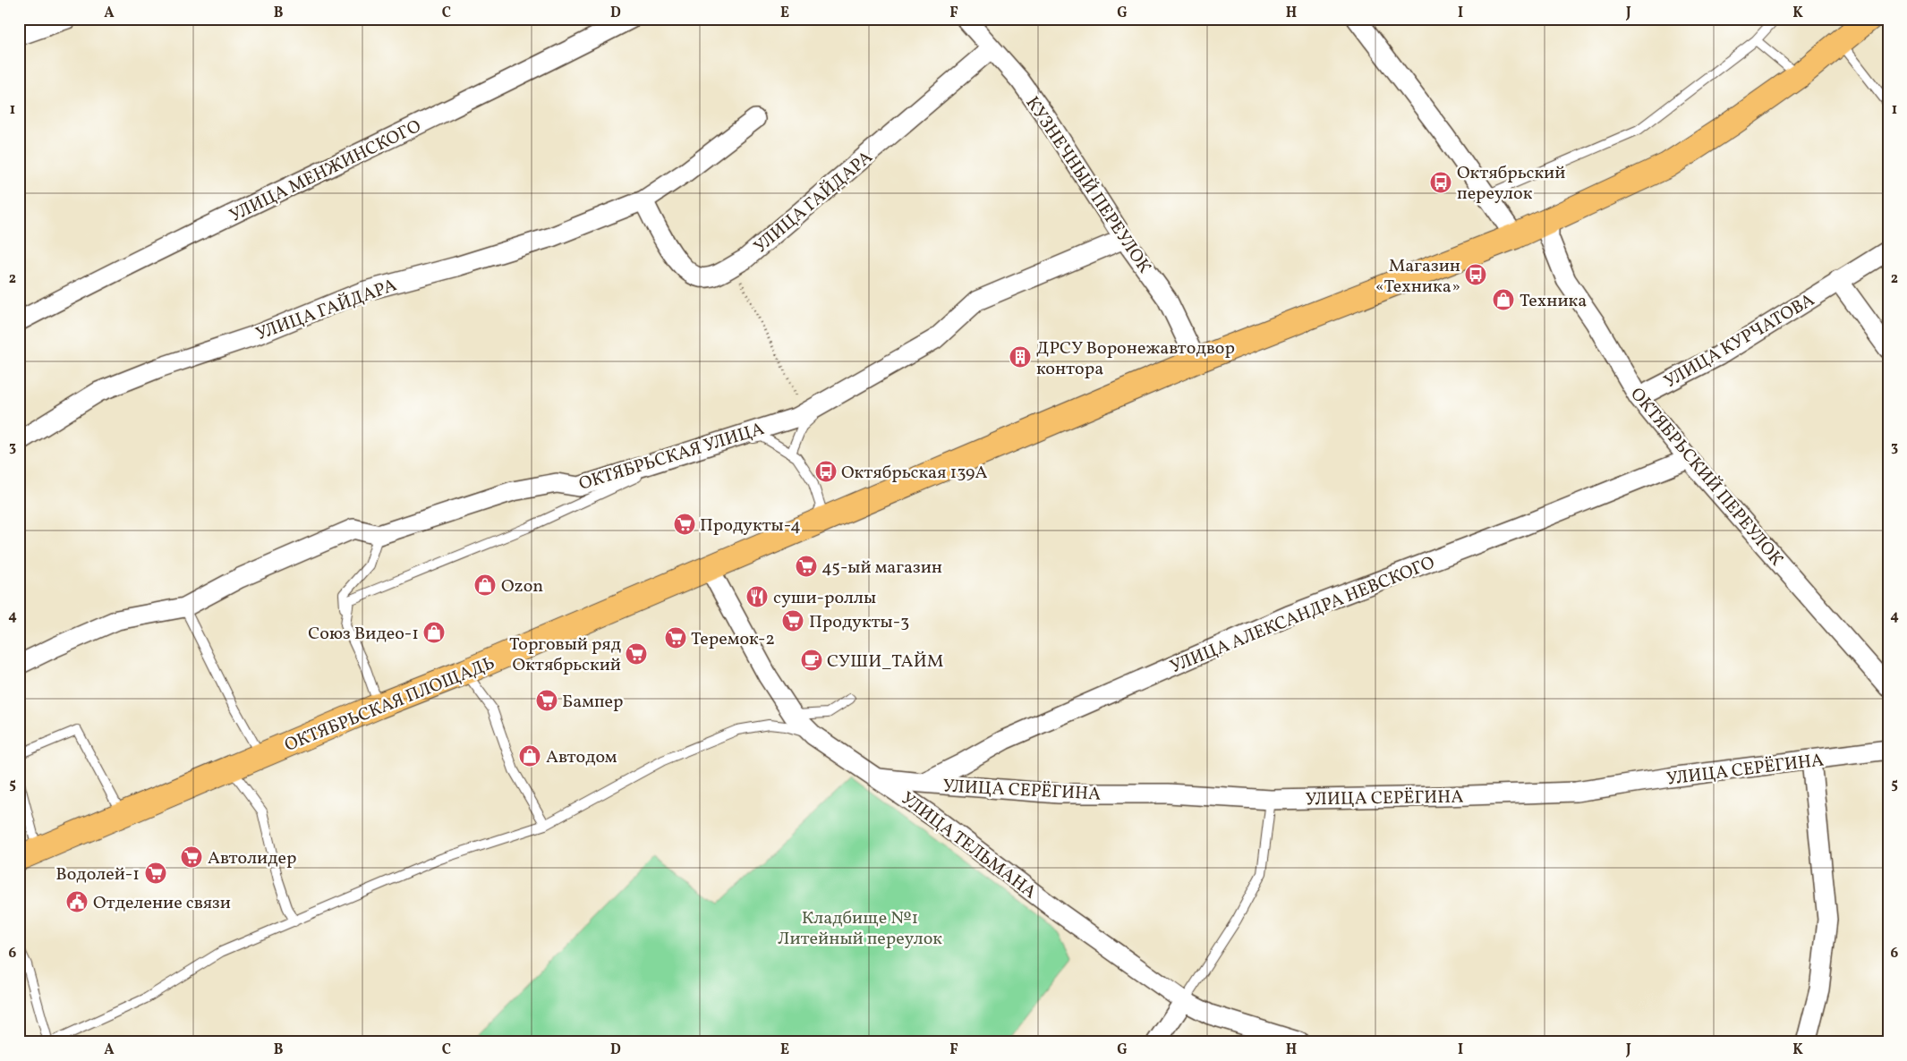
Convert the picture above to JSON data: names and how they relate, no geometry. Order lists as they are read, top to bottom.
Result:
{
  "streets": {
    "main road": ["ОКТЯБРЬСКАЯ ПЛОЩАДЬ"],
    "street": [
      "УЛИЦА МЕНЖИНСКОГО",
      "КУЗНЕЧНЫЙ ПЕРЕУЛОК",
      "УЛИЦА ГАЙДАРА",
      "УЛИЦА КУРЧАТОВА",
      "ОКТЯБРЬСКАЯ УЛИЦА",
      "ОКТЯБРЬСКИЙ ПЕРЕУЛОК",
      "УЛИЦА АЛЕКСАНДРА НЕВСКОГО",
      "УЛИЦА СЕРЁГИНА",
      "УЛИЦА ТЕЛЬМАНА"
    ]
  },
  "crossings": [
    ["КУЗНЕЧНЫЙ ПЕРЕУЛОК", "УЛИЦА ГАЙДАРА"],
    ["КУЗНЕЧНЫЙ ПЕРЕУЛОК", "ОКТЯБРЬСКАЯ УЛИЦА"],
    ["КУЗНЕЧНЫЙ ПЕРЕУЛОК", "ОКТЯБРЬСКАЯ ПЛОЩАДЬ"],
    ["УЛИЦА КУРЧАТОВА", "ОКТЯБРЬСКИЙ ПЕРЕУЛОК"],
    ["ОКТЯБРЬСКИЙ ПЕРЕУЛОК", "УЛИЦА АЛЕКСАНДРА НЕВСКОГО"],
    ["ОКТЯБРЬСКИЙ ПЕРЕУЛОК", "ОКТЯБРЬСКАЯ ПЛОЩАДЬ"],
    ["УЛИЦА АЛЕКСАНДРА НЕВСКОГО", "УЛИЦА СЕРЁГИНА"],
    ["ОКТЯБРЬСКАЯ ПЛОЩАДЬ", "УЛИЦА ТЕЛЬМАНА"],
    ["УЛИЦА СЕРЁГИНА", "УЛИЦА ТЕЛЬМАНА"]
  ],
  "parks": ["Кладбище №1 Литейный переулок"],
  "places": {
    "bus stop": ["Октябрьский переулок", "Магазин «Техника»", "Октябрьская 139А"],
    "shop": [
      "Техника",
      "Ozon",
      "Союз Видео-1",
      "Автодом"
    ],
    "building": ["ДРСУ Воронежавтодвор контора"],
    "supermarket": [
      "Продукты-4",
      "45-ый магазин",
      "Продукты-3",
      "Теремок-2",
      "Торговый ряд Октябрьский",
      "Бампер",
      "Автолидер",
      "Водолей-1"
    ],
    "restaurant": ["суши-роллы"],
    "cafe": ["СУШИ_ТАЙМ"],
    "public building": ["Отделение связи"]
  },
  "grid": {
    "columns": [
      "A",
      "B",
      "C",
      "D",
      "E",
      "F",
      "G",
      "H",
      "I",
      "J",
      "K"
    ],
    "rows": [
      "1",
      "2",
      "3",
      "4",
      "5",
      "6"
    ]
  }
}
